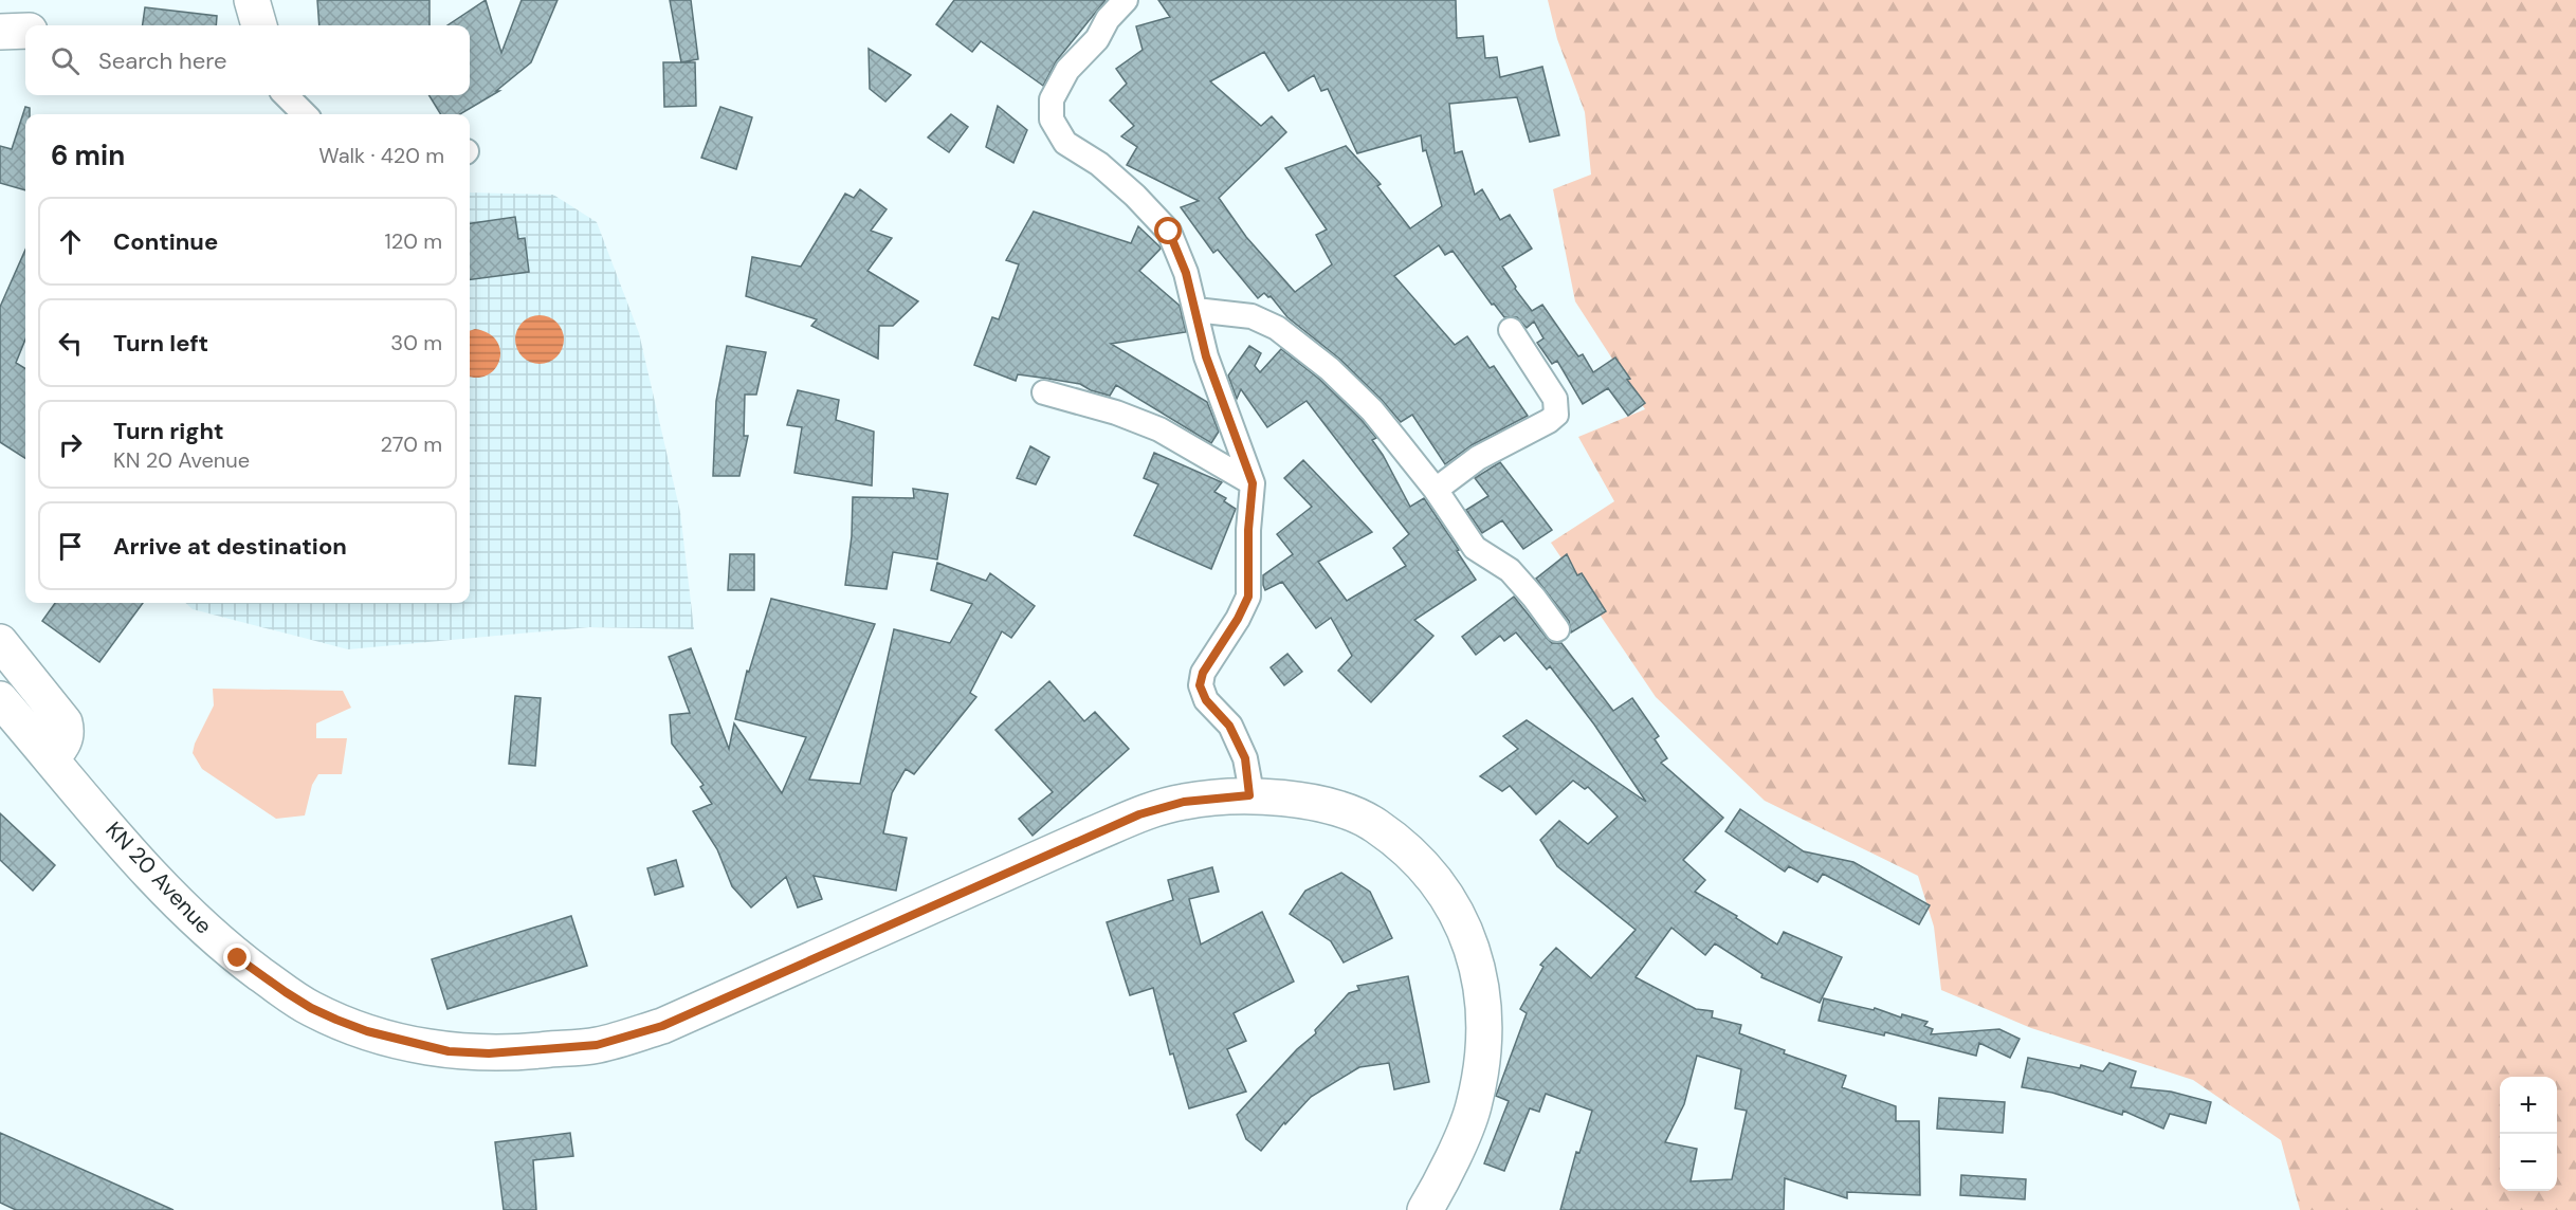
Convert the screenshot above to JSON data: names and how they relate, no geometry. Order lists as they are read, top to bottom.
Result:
{
  "streets": {
    "main road": ["KN 20 Avenue"]
  },
  "page": {
    "search": "Search here",
    "heading": ["6 min", "Walk · 420 m"],
    "list": [
      ["Continue", "120 m"],
      ["Turn left", "30 m"],
      ["Turn right", "KN 20 Avenue", "270 m"],
      "Arrive at destination"
    ],
    "map_buttons": ["+", "−"]
  }
}
